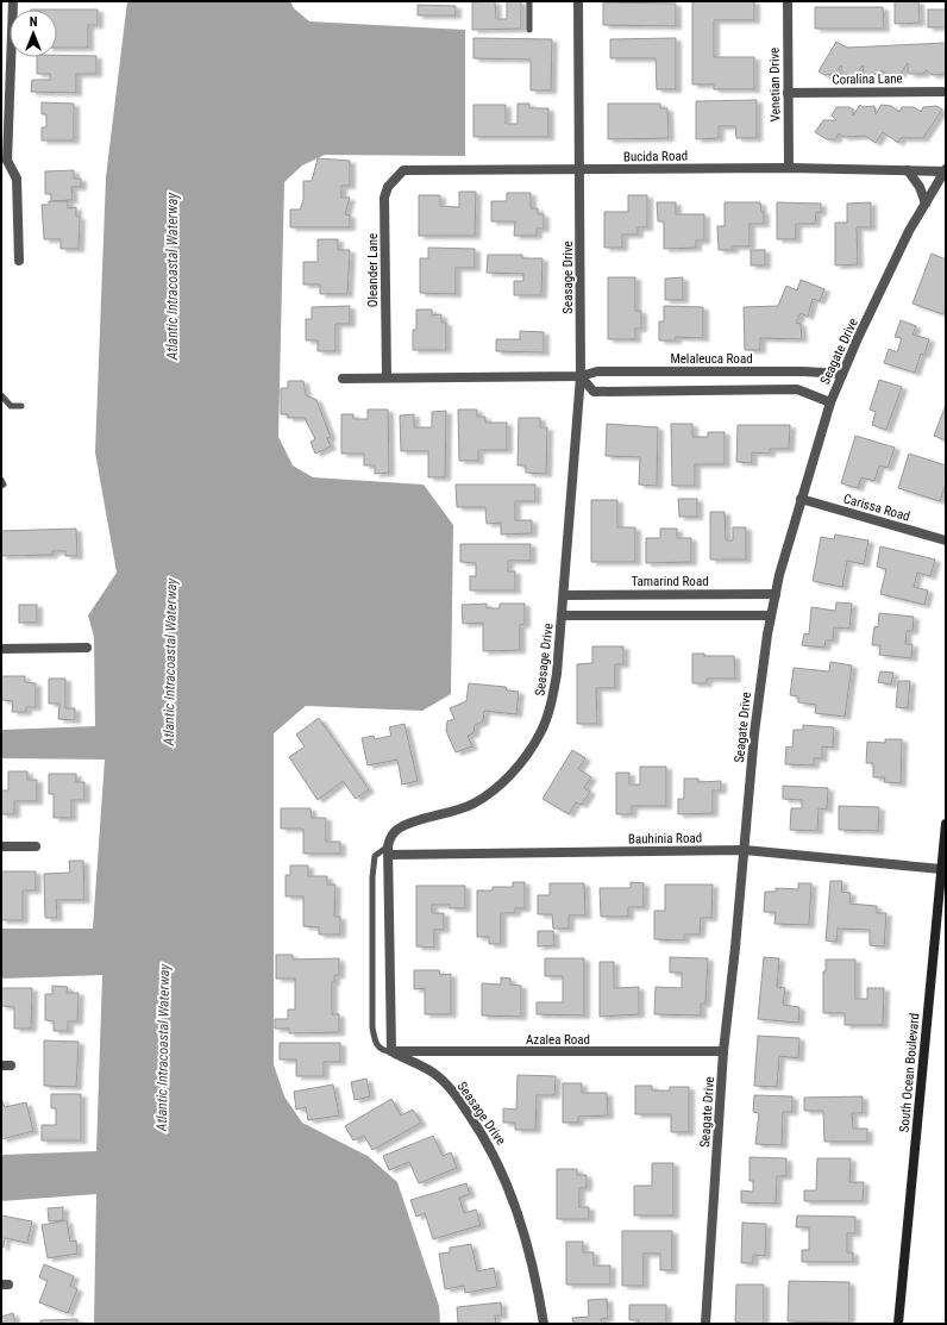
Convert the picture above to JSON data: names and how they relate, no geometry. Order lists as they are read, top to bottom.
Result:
{
  "streets": {
    "main road": ["South Ocean Boulevard"],
    "street": [
      "Coralina Lane",
      "Venetian Drive",
      "Bucida Road",
      "Oleander Lane",
      "Seasage Drive",
      "Seagate Drive",
      "Melaleuca Road",
      "Carissa Road",
      "Tamarind Road",
      "Bauhinia Road",
      "Azalea Road"
    ]
  },
  "crossings": [
    ["Coralina Lane", "Venetian Drive"],
    ["Venetian Drive", "Bucida Road"],
    ["Bucida Road", "Oleander Lane"],
    ["Bucida Road", "Seasage Drive"],
    ["Bucida Road", "Seagate Drive"],
    ["Oleander Lane", "Melaleuca Road"],
    ["Seasage Drive", "Melaleuca Road"],
    ["Seasage Drive", "Tamarind Road"],
    ["Seasage Drive", "Bauhinia Road"],
    ["Seasage Drive", "Azalea Road"],
    ["Seagate Drive", "Melaleuca Road"],
    ["Seagate Drive", "Carissa Road"],
    ["Seagate Drive", "Tamarind Road"],
    ["Seagate Drive", "Bauhinia Road"],
    ["Seagate Drive", "Azalea Road"],
    ["Bauhinia Road", "South Ocean Boulevard"]
  ],
  "water": ["Atlantic Intracoastal Waterway"],
  "north": "top"
}
